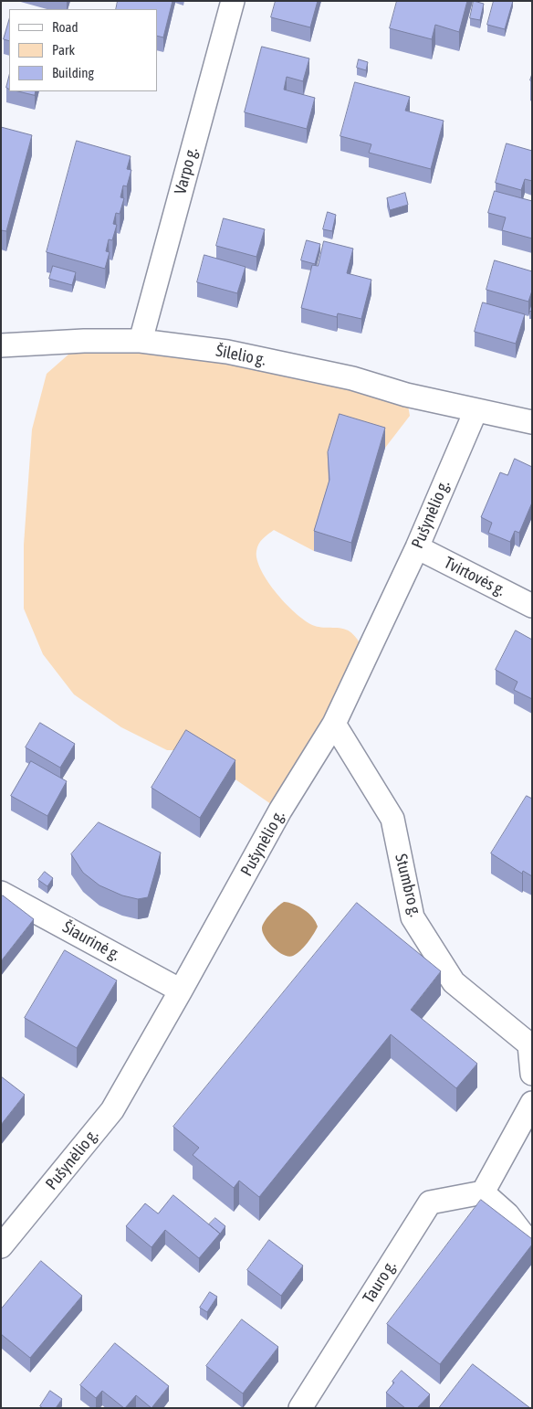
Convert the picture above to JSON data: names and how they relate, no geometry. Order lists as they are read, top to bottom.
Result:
{
  "streets": {
    "street": [
      "Varpo g.",
      "Šilelio g.",
      "Pušynėlio g.",
      "Tvirtovės g.",
      "Stumbro g.",
      "Šiaurinė g.",
      "Tauro g."
    ]
  },
  "crossings": [
    ["Varpo g.", "Šilelio g."],
    ["Šilelio g.", "Pušynėlio g."],
    ["Pušynėlio g.", "Tvirtovės g."],
    ["Pušynėlio g.", "Stumbro g."],
    ["Pušynėlio g.", "Šiaurinė g."]
  ],
  "legend": ["Road", "Park", "Building"]
}
